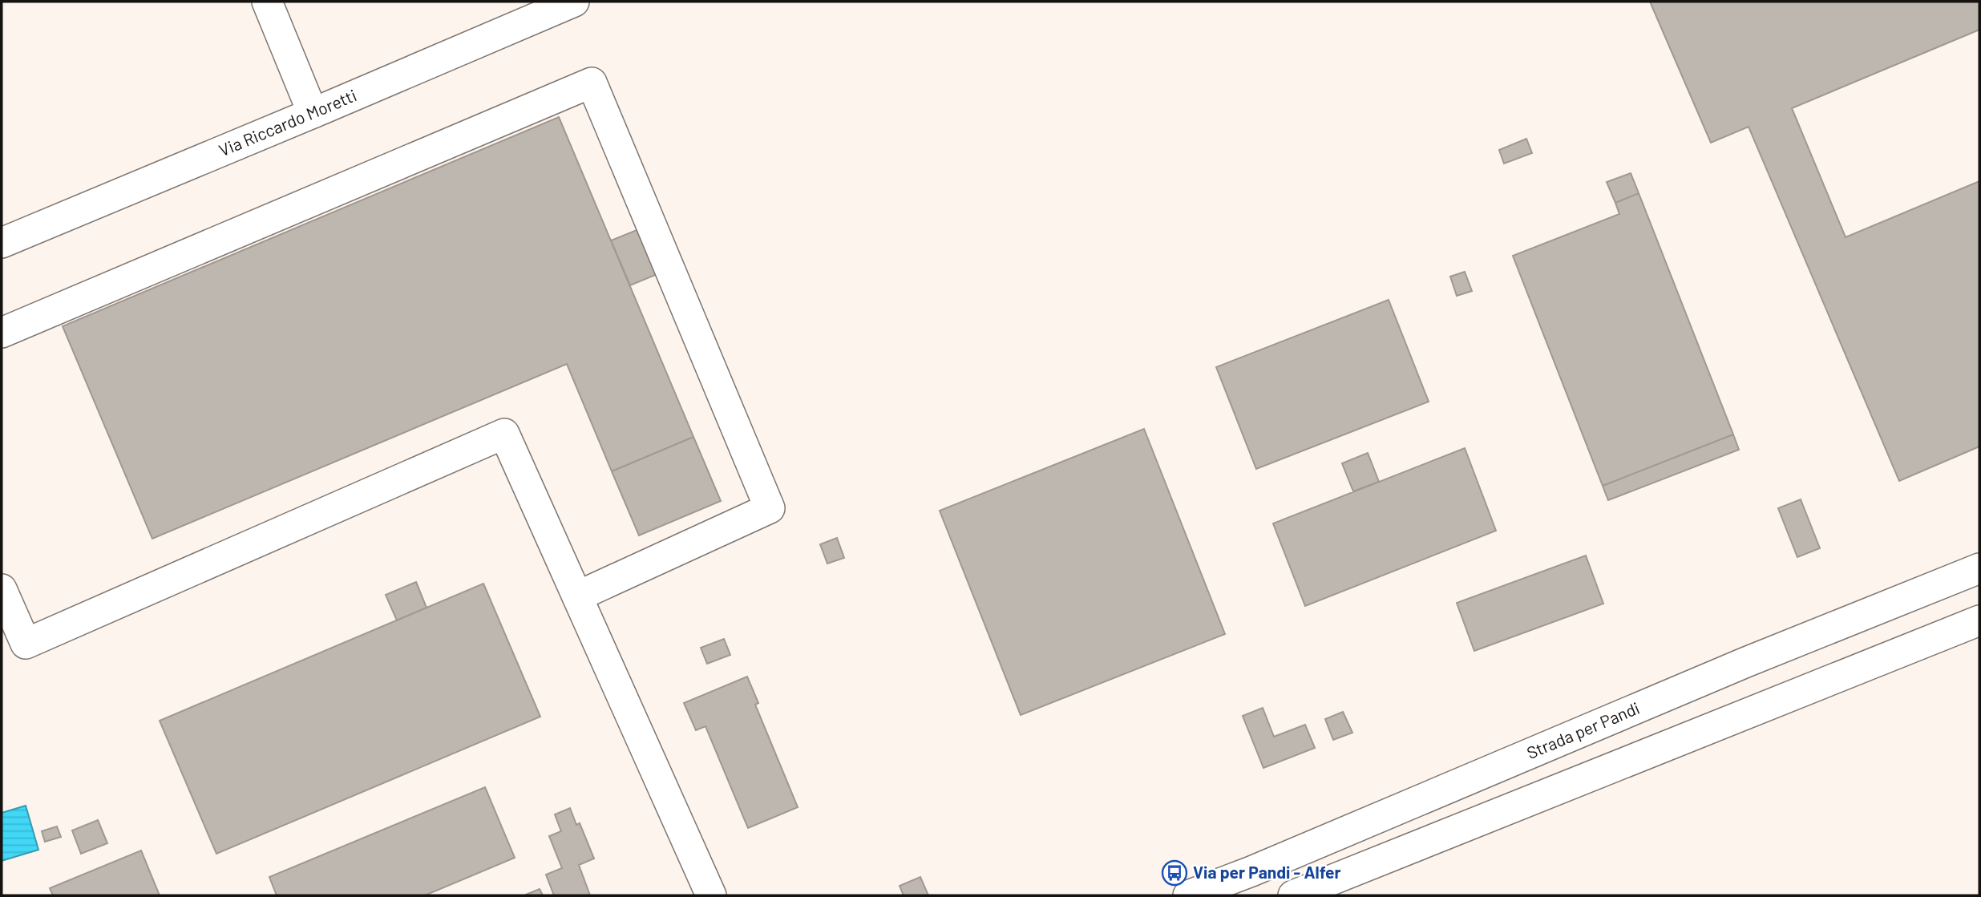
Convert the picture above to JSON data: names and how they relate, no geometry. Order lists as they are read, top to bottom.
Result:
{
  "streets": {
    "street": ["Via Riccardo Moretti", "Strada per Pandi"]
  },
  "places": {
    "bus stop": ["Via per Pandi - Alfer"]
  }
}
